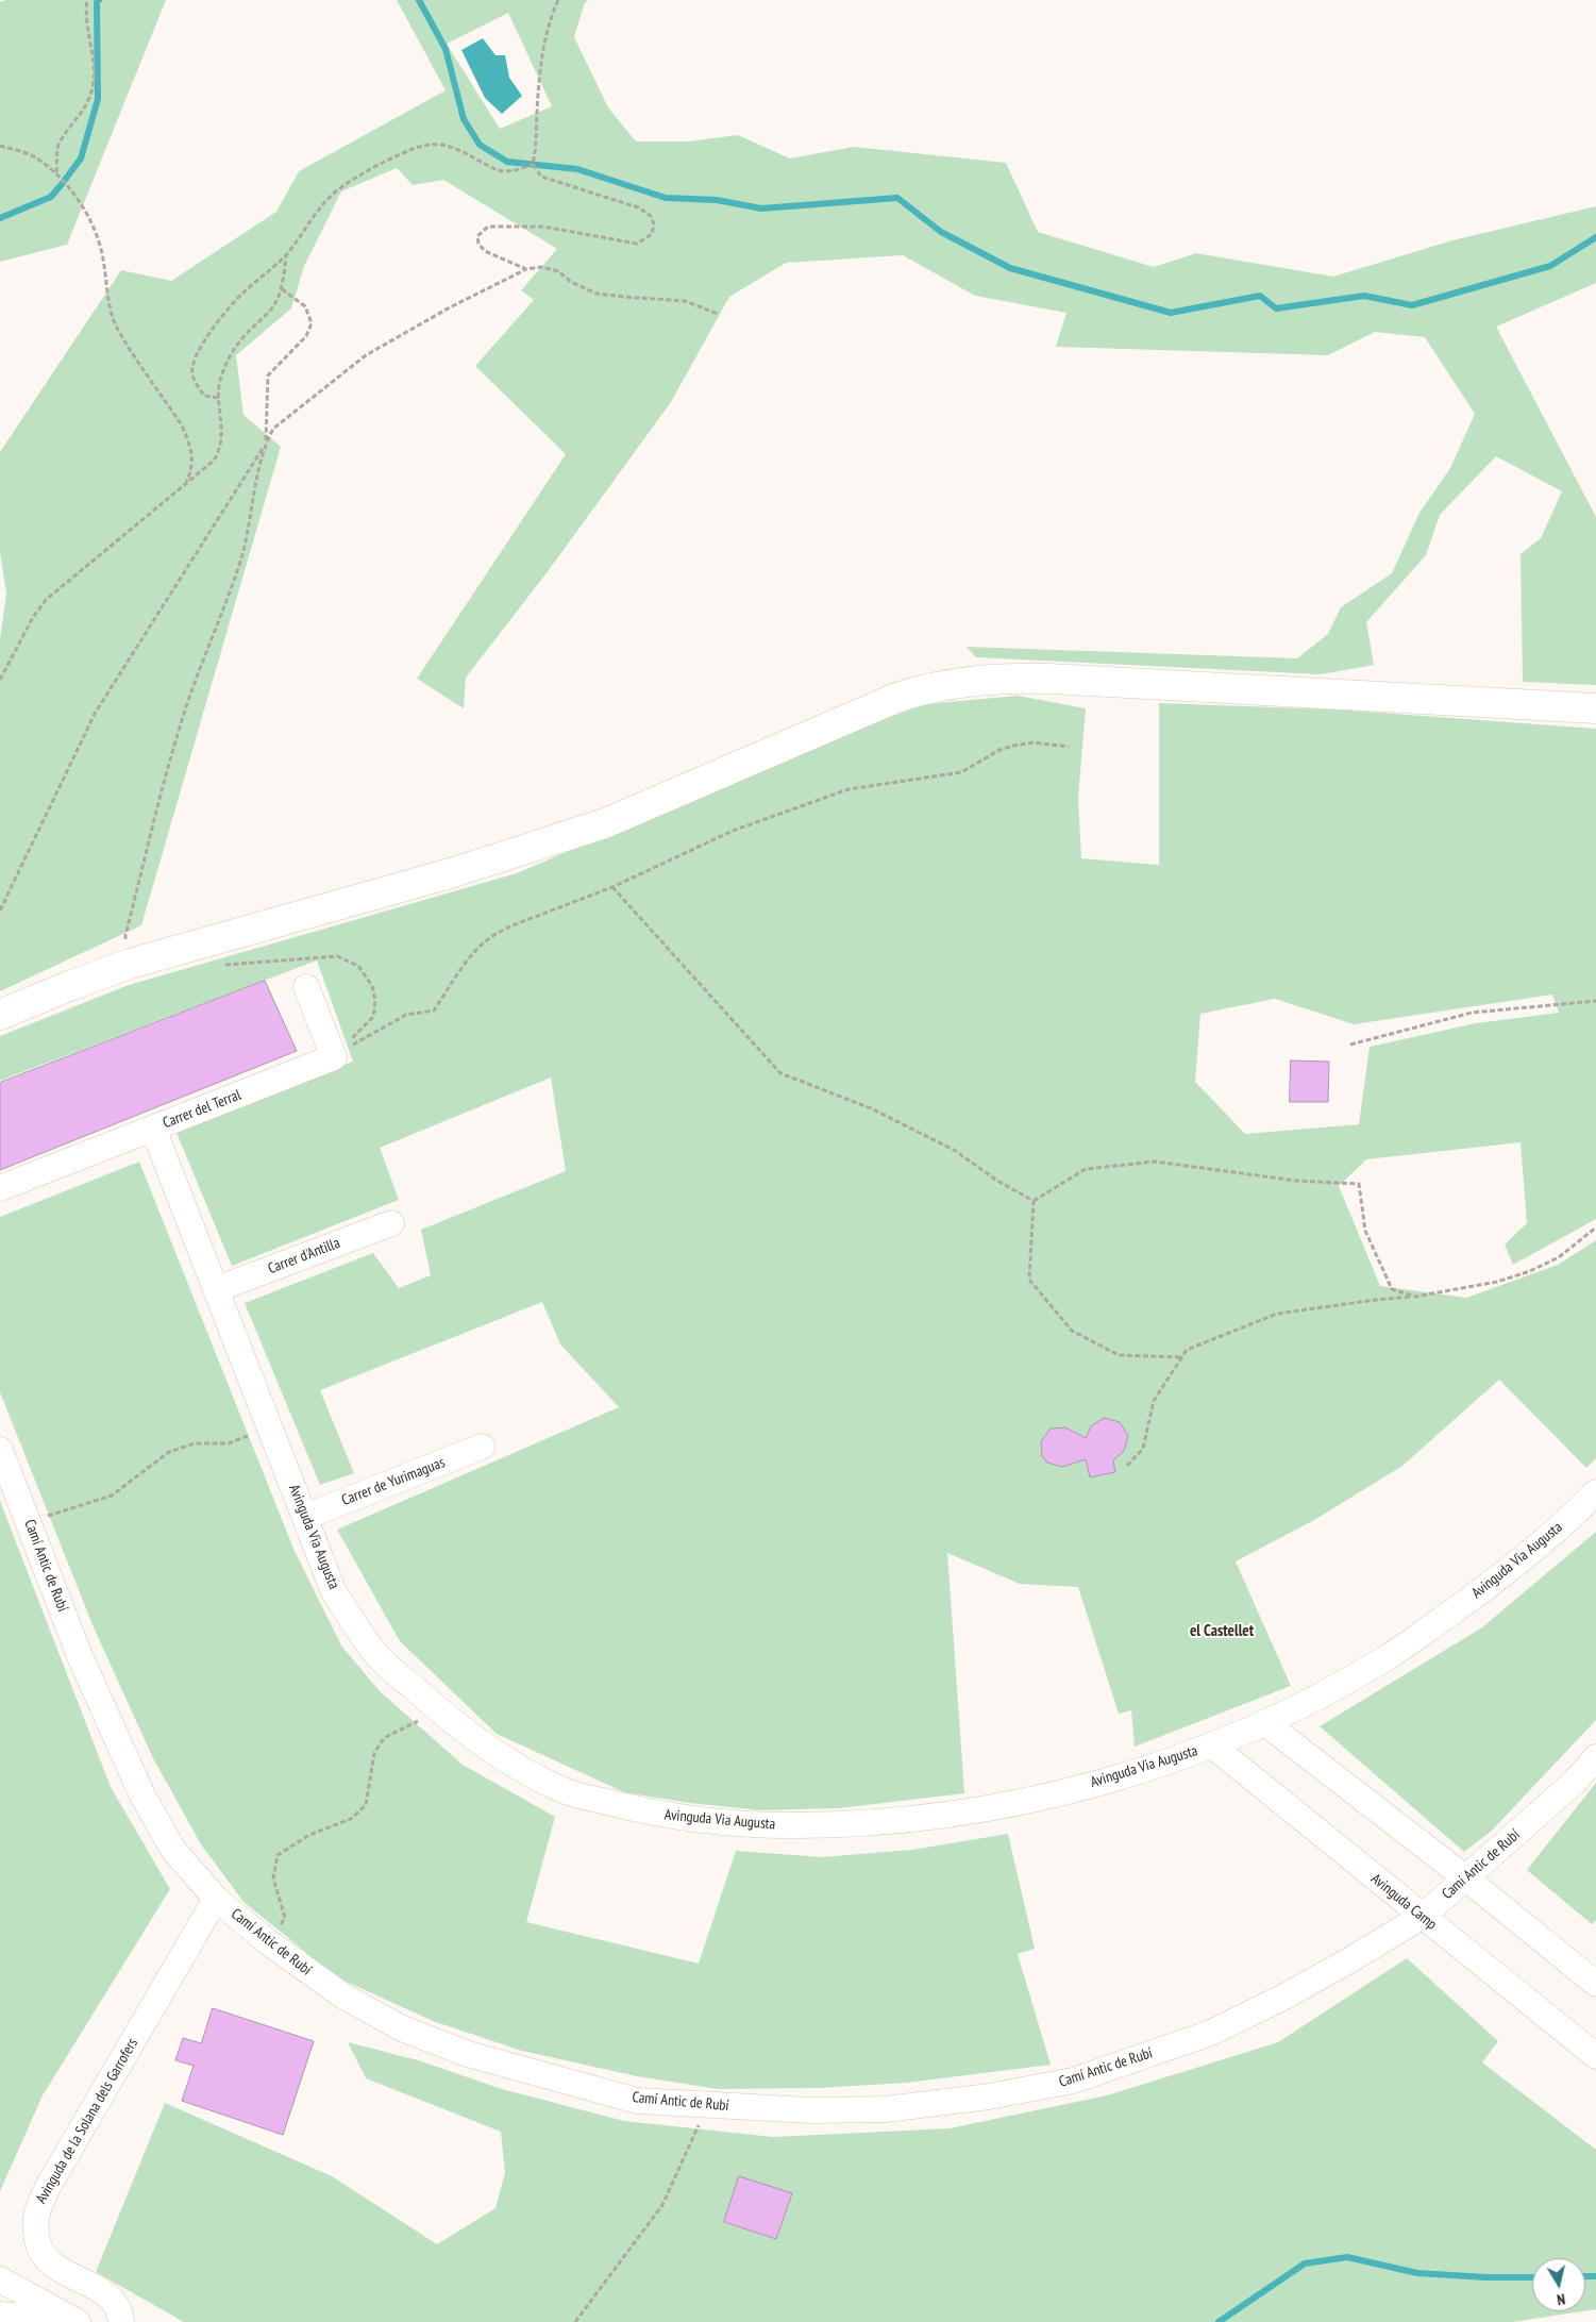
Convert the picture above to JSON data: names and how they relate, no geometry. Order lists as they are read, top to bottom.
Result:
{
  "streets": {
    "street": [
      "Carrer del Terral",
      "Carrer d'Antilla",
      "Carrer de Yurimaguas",
      "Avinguda Via Augusta",
      "Camí Antic de Rubí",
      "Avinguda Camp",
      "Avinguda de la Solana dels Garrofers"
    ]
  },
  "crossings": [
    ["Carrer del Terral", "Avinguda Via Augusta"],
    ["Carrer d'Antilla", "Avinguda Via Augusta"],
    ["Carrer de Yurimaguas", "Avinguda Via Augusta"],
    ["Avinguda Via Augusta", "Avinguda Camp"],
    ["Camí Antic de Rubí", "Avinguda Camp"],
    ["Camí Antic de Rubí", "Avinguda de la Solana dels Garrofers"]
  ],
  "districts": ["el Castellet"],
  "north": "bottom"
}
